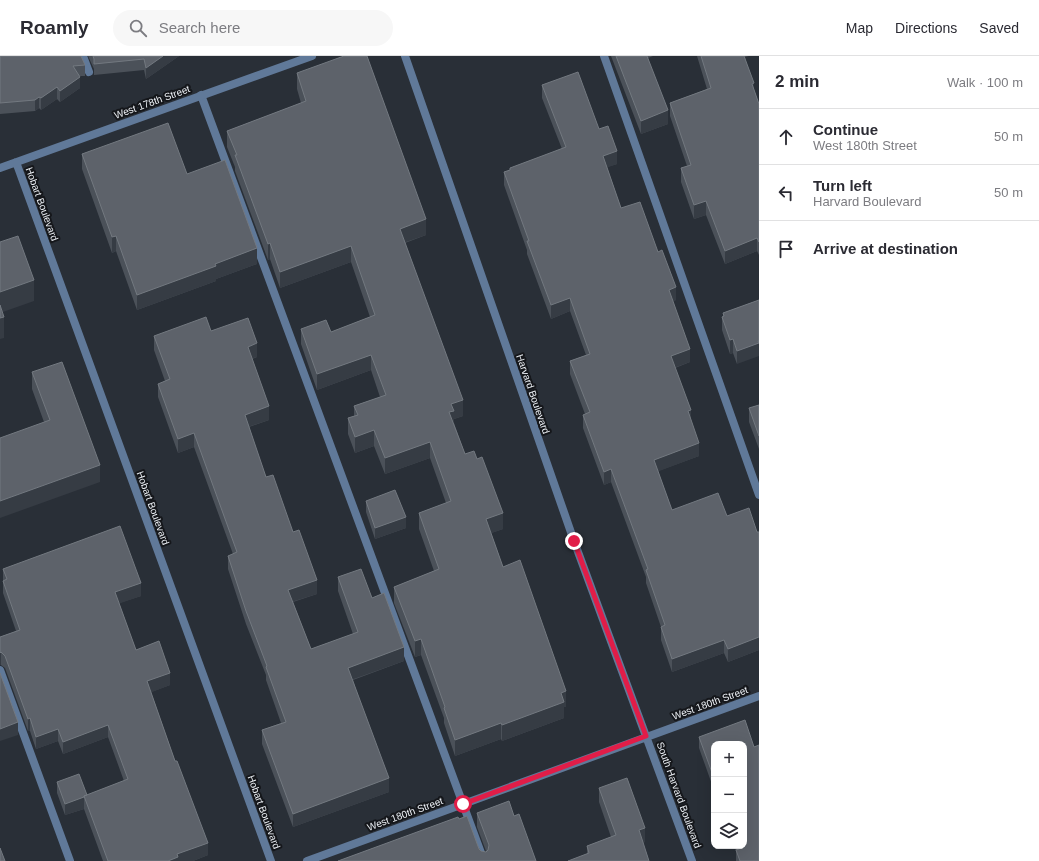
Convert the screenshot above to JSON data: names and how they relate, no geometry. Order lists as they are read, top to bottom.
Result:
{
  "streets": {
    "street": [
      "West 178th Street",
      "Hobart Boulevard",
      "Harvard Boulevard",
      "West 180th Street",
      "South Harvard Boulevard"
    ]
  },
  "crossings": [
    ["West 178th Street", "Hobart Boulevard"],
    ["Harvard Boulevard", "West 180th Street"],
    ["Harvard Boulevard", "South Harvard Boulevard"],
    ["West 180th Street", "South Harvard Boulevard"]
  ],
  "page": {
    "header": "Roamly",
    "search": "Search here",
    "nav": ["Map", "Directions", "Saved"],
    "heading": ["2 min", "Walk · 100 m"],
    "list": [
      ["Continue", "West 180th Street", "50 m"],
      ["Turn left", "Harvard Boulevard", "50 m"],
      "Arrive at destination"
    ],
    "map_buttons": ["+", "−"]
  }
}
